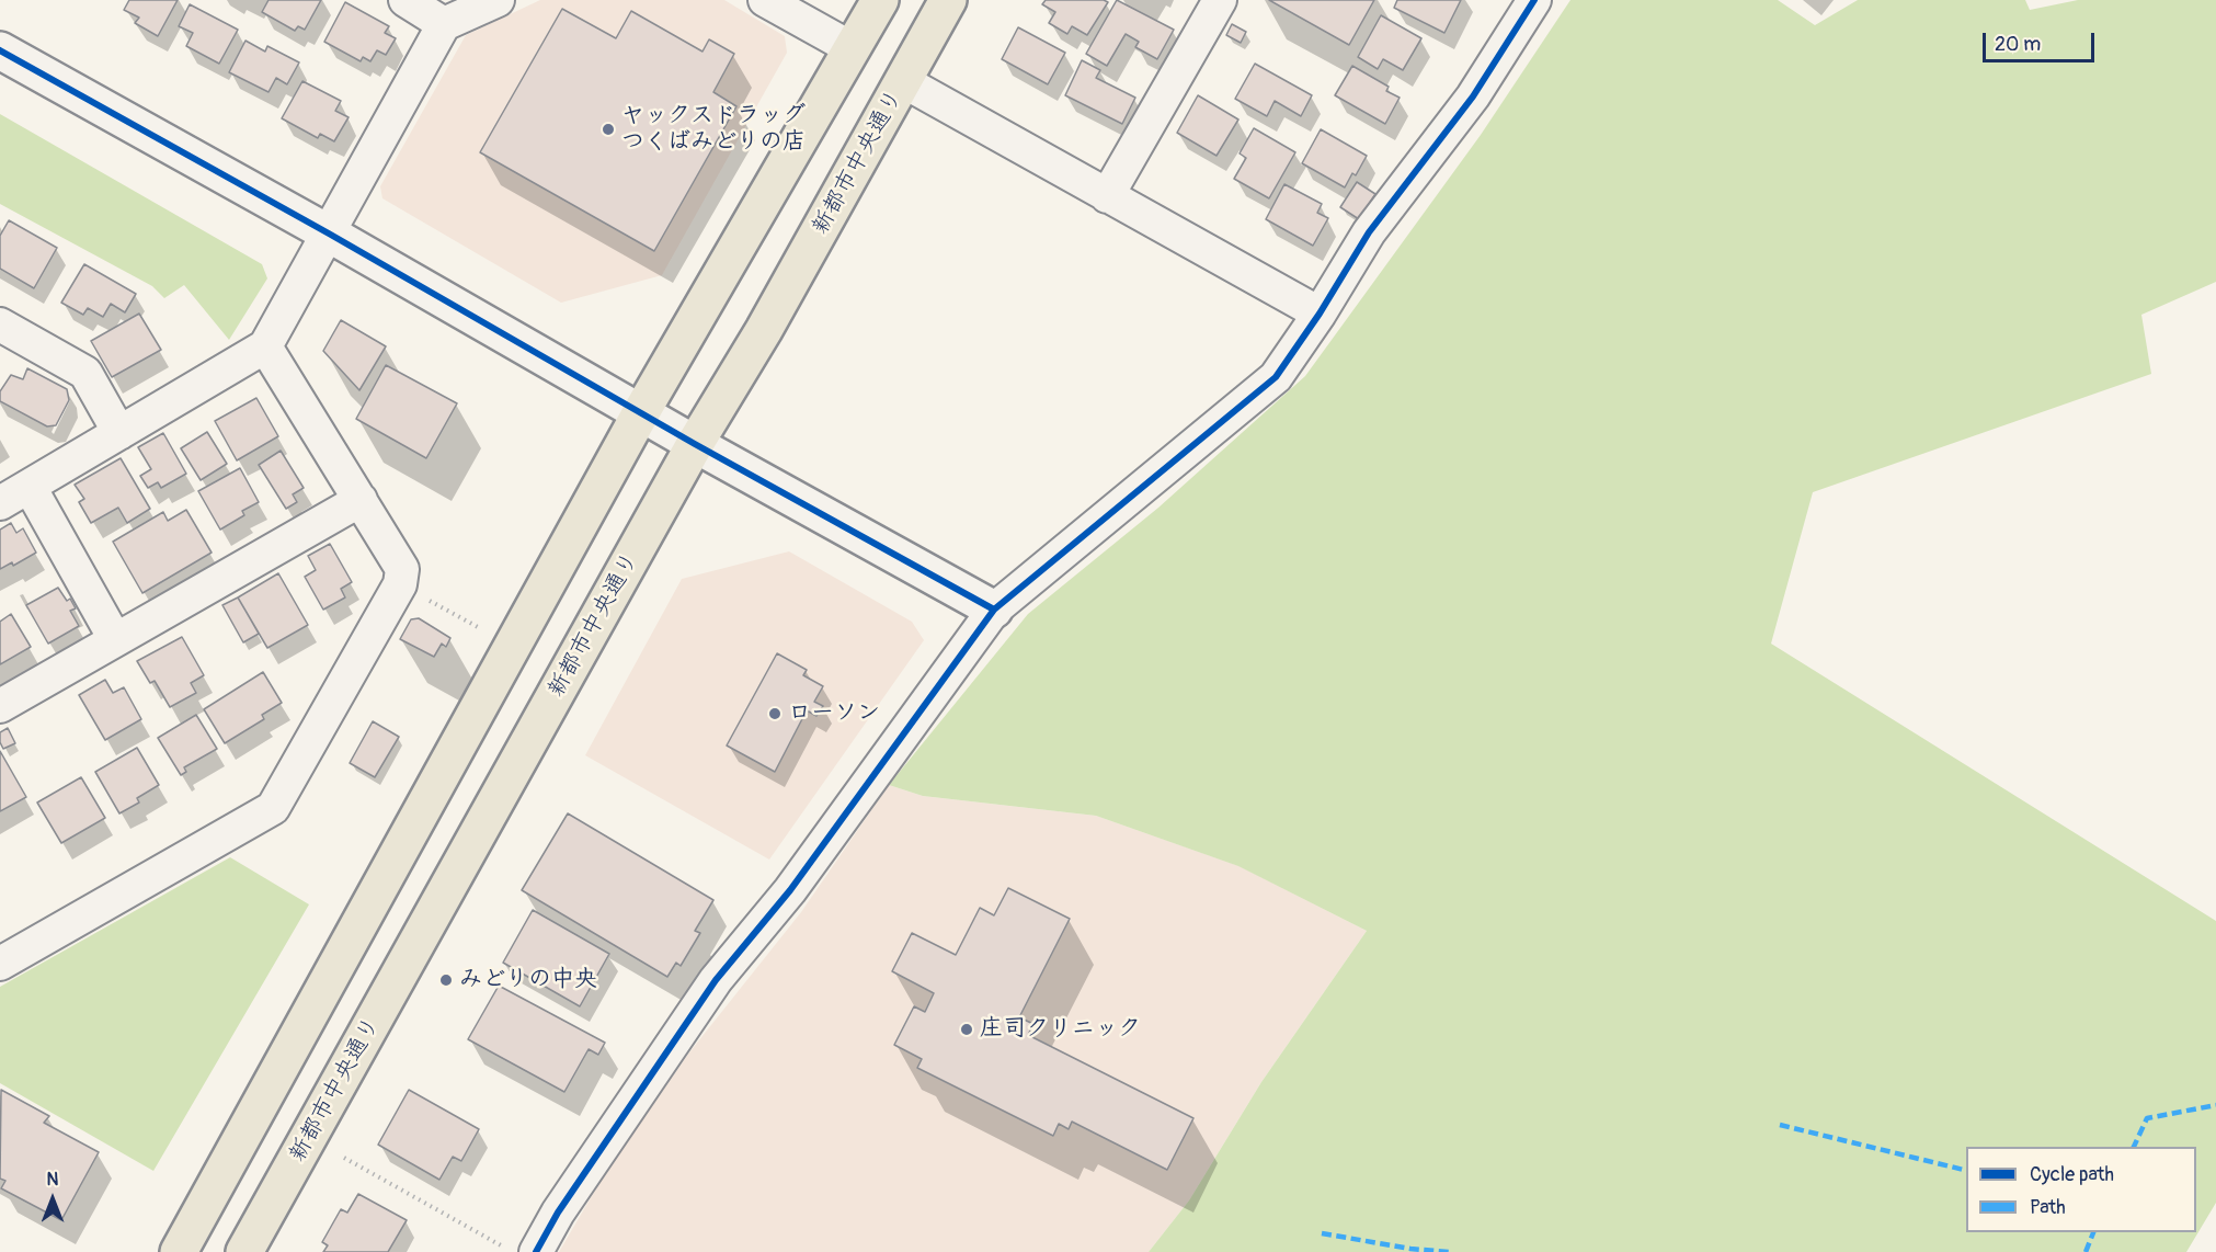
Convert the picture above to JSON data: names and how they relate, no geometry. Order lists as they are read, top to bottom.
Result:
{
  "streets": {
    "main road": ["新都市中央通り"]
  },
  "places": [
    "ヤックスドラッグ つくばみどりの店",
    "ローソン",
    "みどりの中央",
    "庄司クリニック"
  ],
  "legend": ["Cycle path", "Path"],
  "scale_bar": "20 m",
  "north": "top"
}
